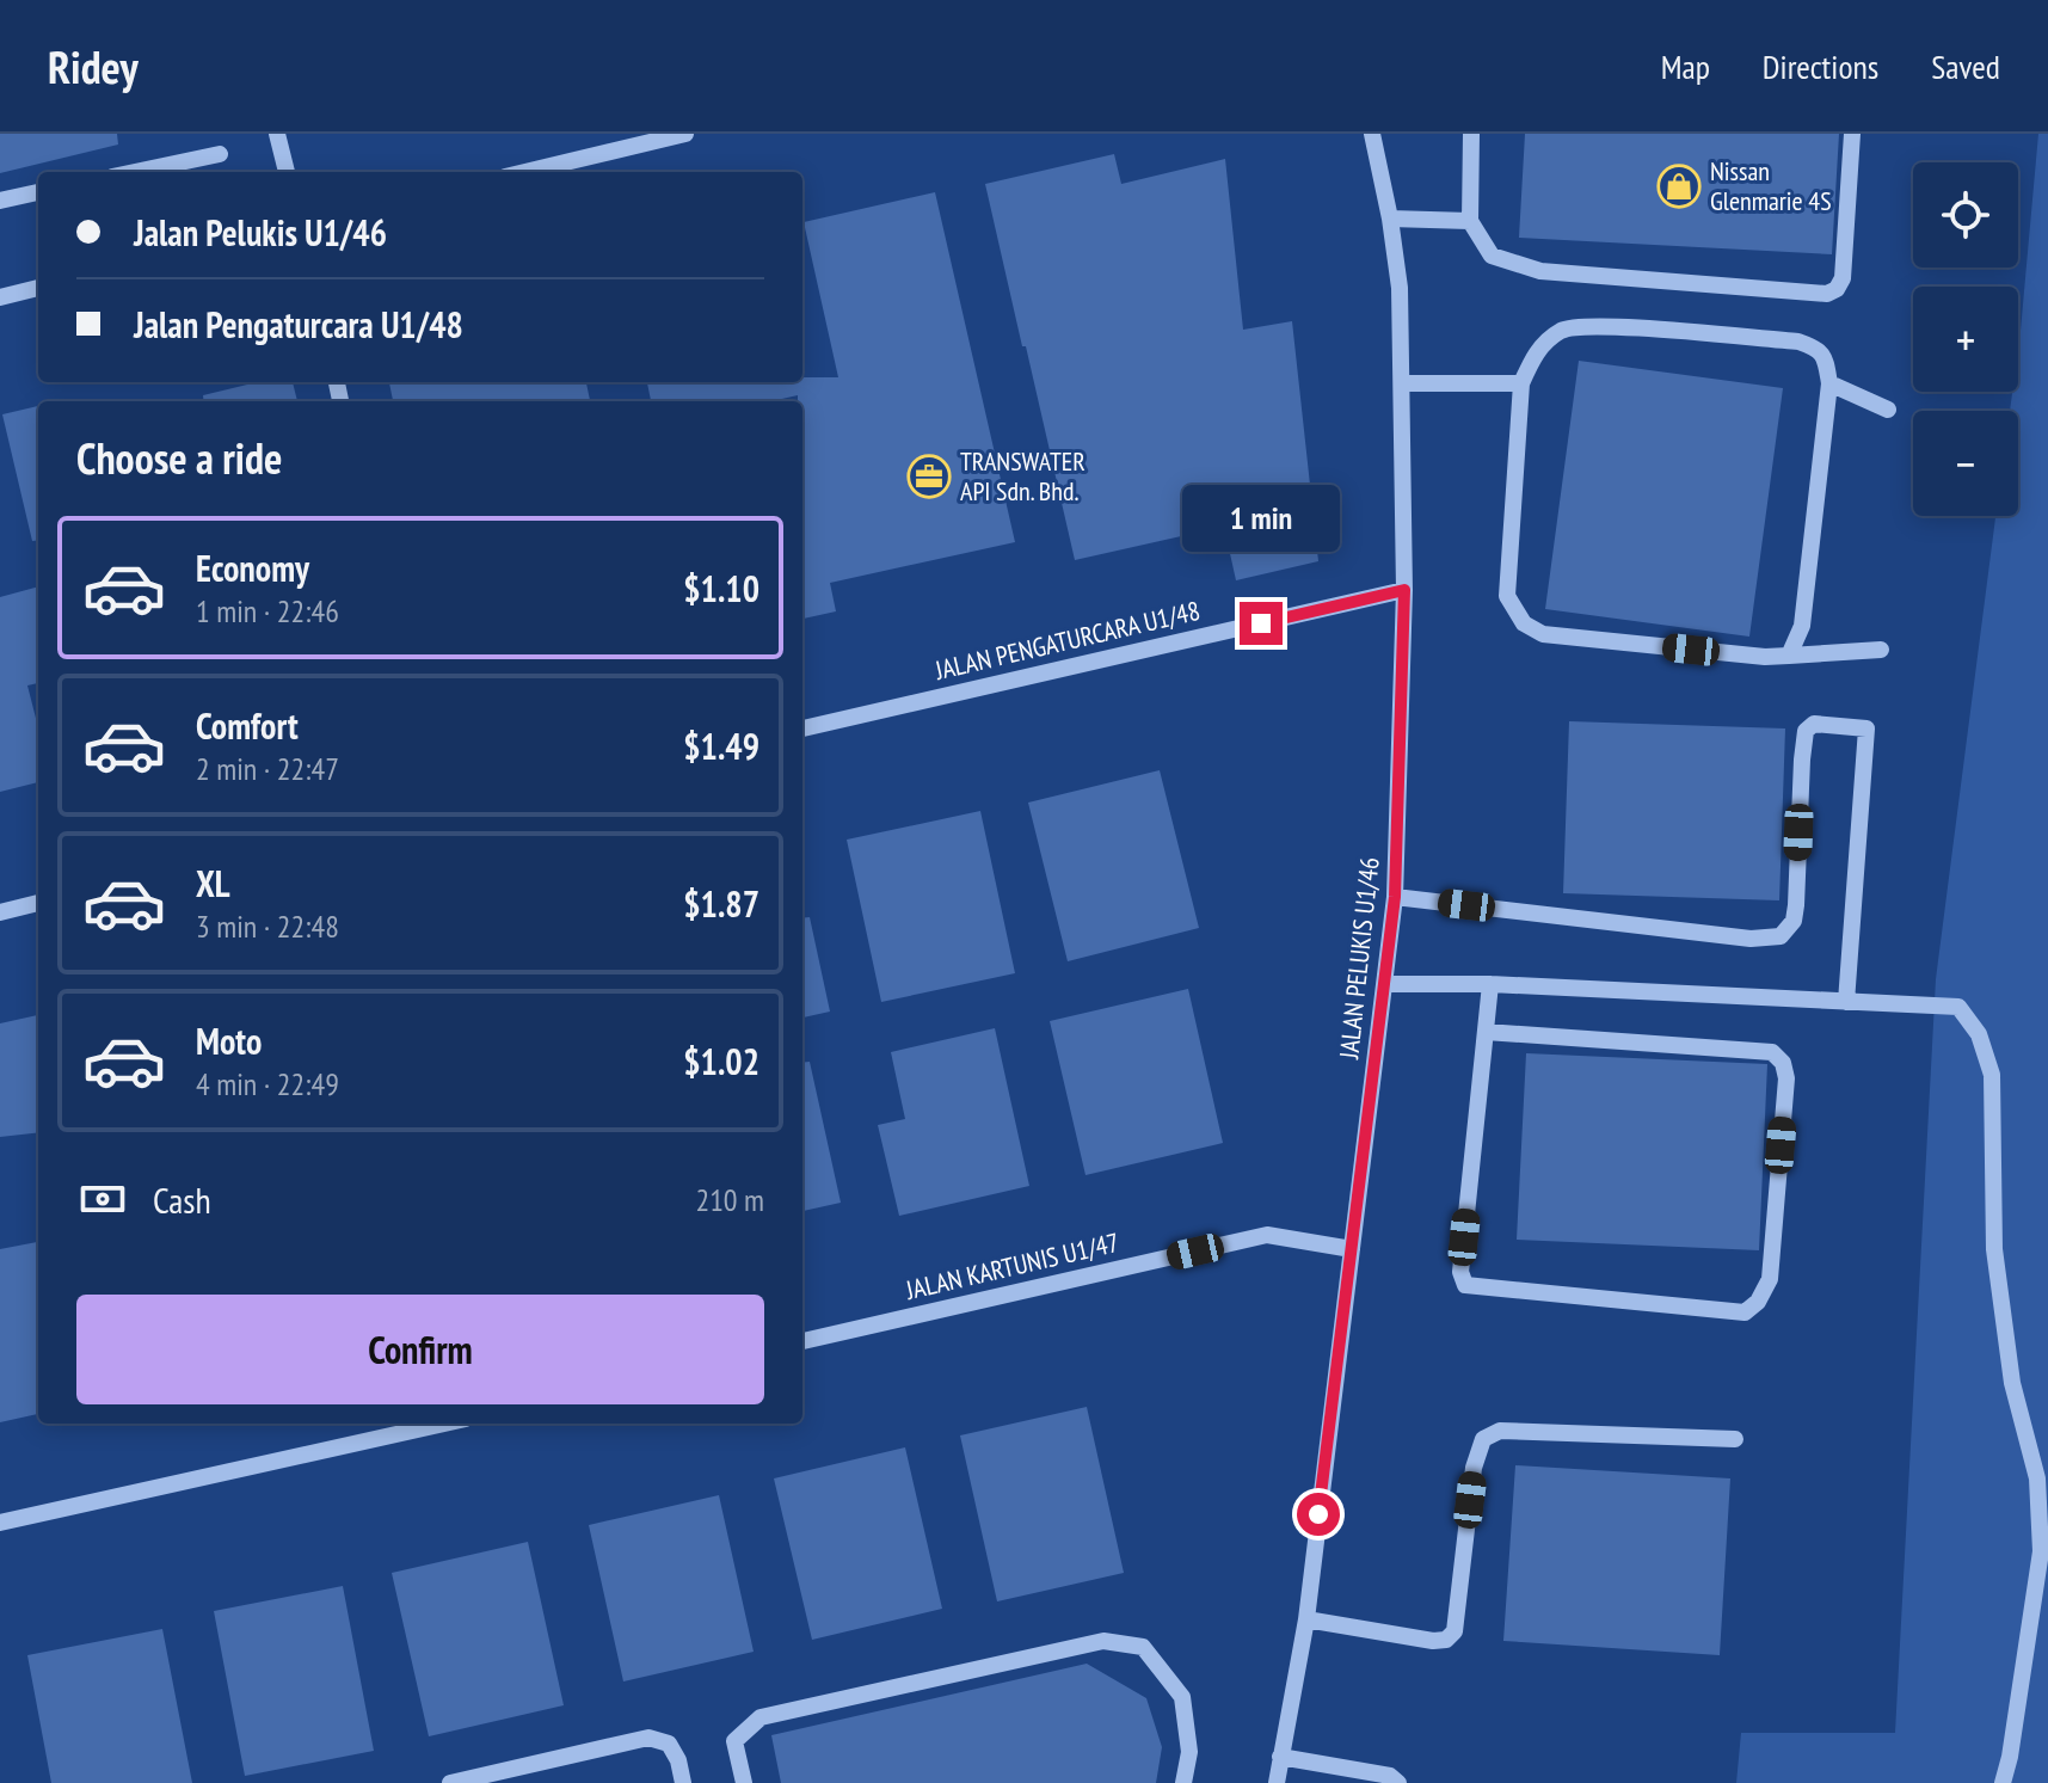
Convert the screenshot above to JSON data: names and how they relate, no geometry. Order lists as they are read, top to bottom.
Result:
{
  "streets": {
    "street": ["JALAN PENGATURCARA U1/48", "JALAN PELUKIS U1/46", "JALAN KARTUNIS U1/47"]
  },
  "crossings": [
    ["JALAN PENGATURCARA U1/48", "JALAN PELUKIS U1/46"],
    ["JALAN PELUKIS U1/46", "JALAN KARTUNIS U1/47"]
  ],
  "places": {
    "shop": ["Nissan Glenmarie 4S"],
    "office": ["TRANSWATER API Sdn. Bhd."]
  },
  "page": {
    "header": "Ridey",
    "nav": ["Map", "Directions", "Saved"],
    "map_buttons": ["+", "−"],
    "banner": ["Jalan Pelukis U1/46", "Jalan Pengaturcara U1/48"],
    "heading": "Choose a ride",
    "bubble": "1 min",
    "list": [
      {
        "name": "Economy",
        "note": "1 min · 22:46",
        "value": "$1.10"
      },
      {
        "name": "Comfort",
        "note": "2 min · 22:47",
        "value": "$1.49"
      },
      {
        "name": "XL",
        "note": "3 min · 22:48",
        "value": "$1.87"
      },
      {
        "name": "Moto",
        "note": "4 min · 22:49",
        "value": "$1.02"
      }
    ],
    "pay": ["Cash", "210 m"],
    "buttons": "Confirm"
  }
}
